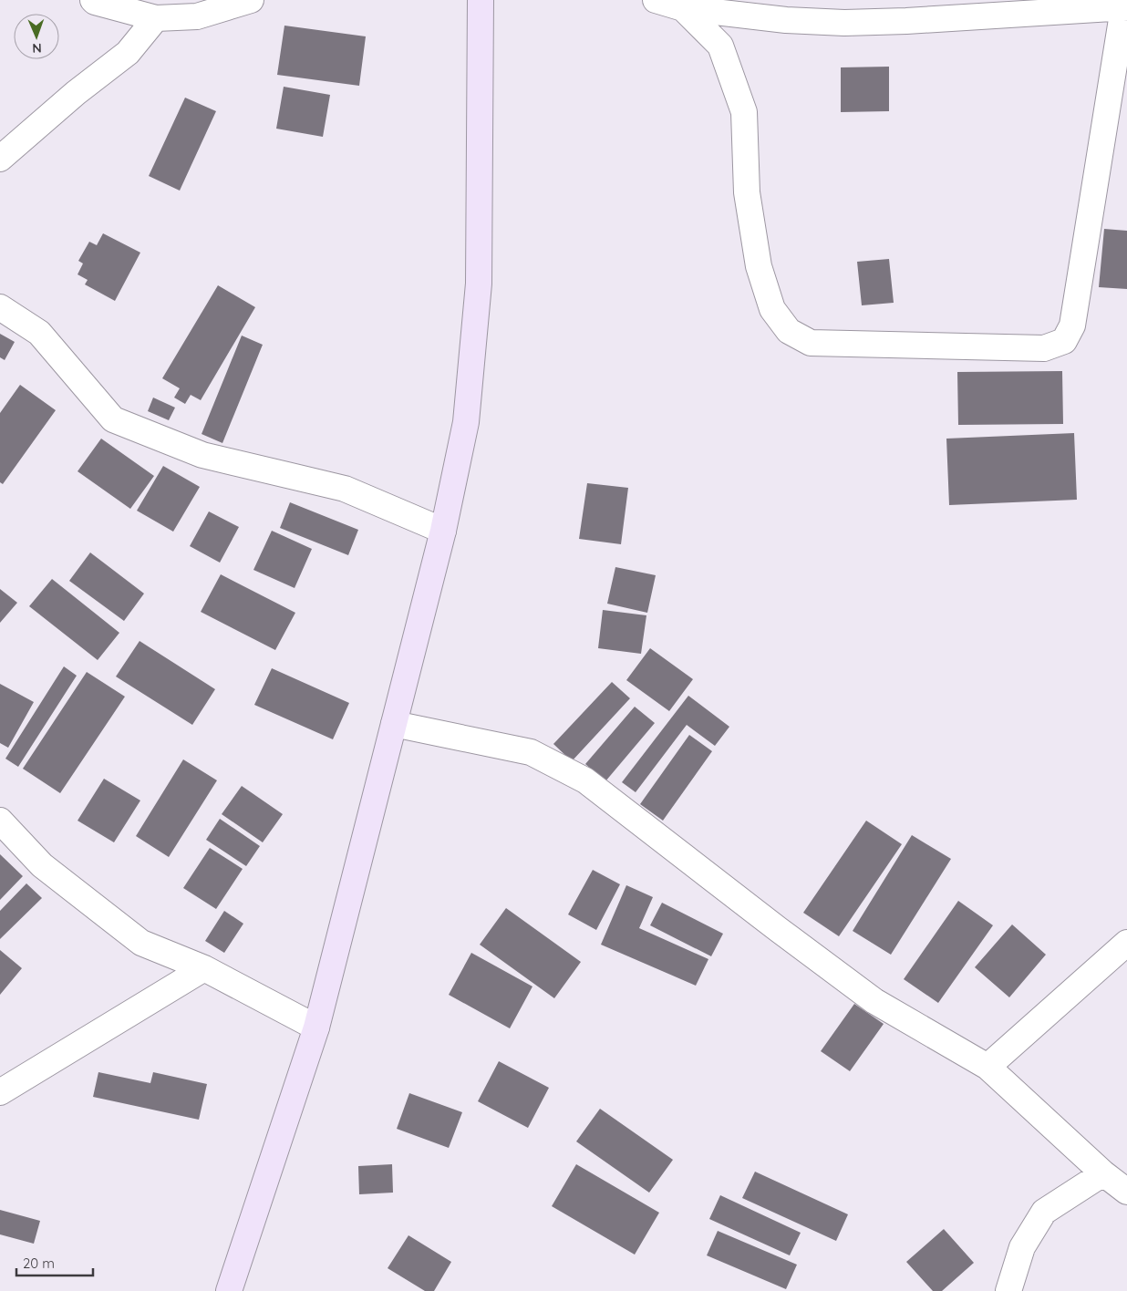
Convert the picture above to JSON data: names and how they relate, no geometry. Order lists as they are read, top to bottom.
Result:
{
  "scale_bar": "20 m",
  "north": "bottom"
}
